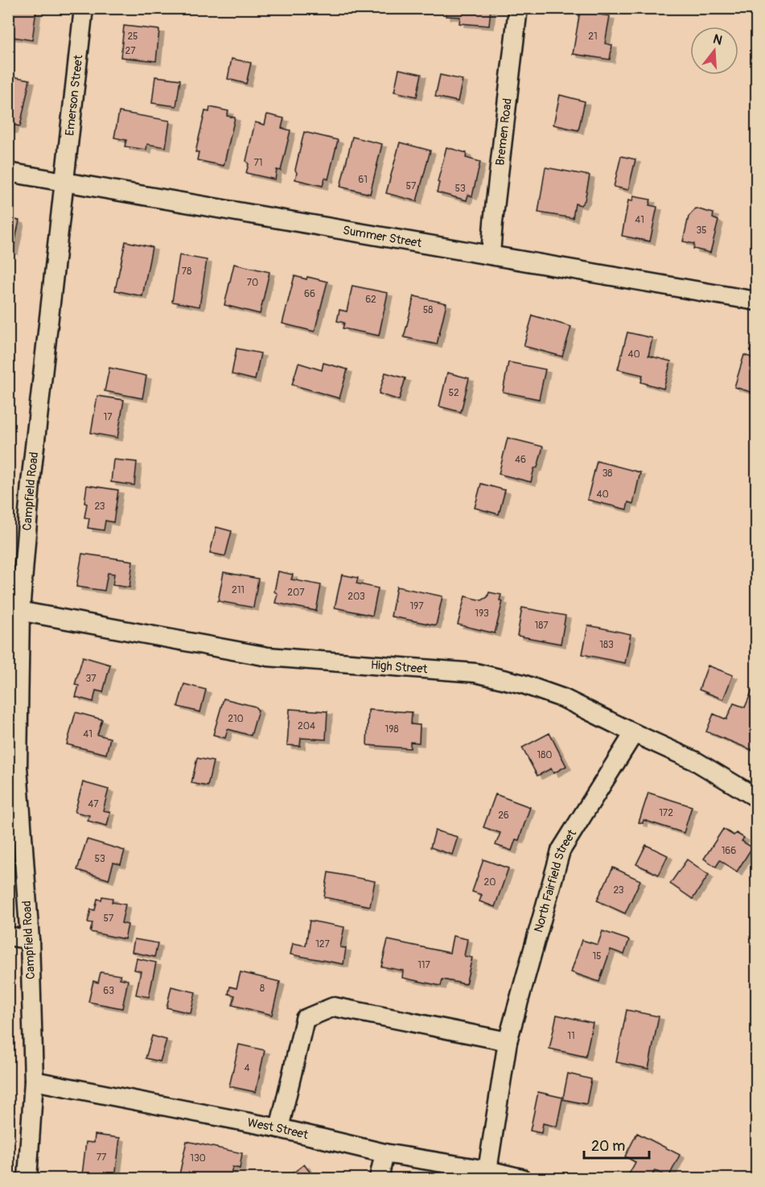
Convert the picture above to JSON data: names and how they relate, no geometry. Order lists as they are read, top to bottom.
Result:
{
  "streets": {
    "street": [
      "Emerson Street",
      "Bremen Road",
      "Summer Street",
      "Campfield Road",
      "High Street",
      "North Fairfield Street",
      "West Street"
    ]
  },
  "crossings": [
    ["Emerson Street", "Summer Street"],
    ["Emerson Street", "Campfield Road"],
    ["Bremen Road", "Summer Street"],
    ["Summer Street", "Campfield Road"],
    ["Campfield Road", "High Street"],
    ["Campfield Road", "West Street"],
    ["High Street", "North Fairfield Street"],
    ["North Fairfield Street", "West Street"]
  ],
  "house_numbers": [
    "25",
    "21",
    "27",
    "71",
    "61",
    "57",
    "53",
    "41",
    "35",
    "78",
    "70",
    "66",
    "62",
    "58",
    "40",
    "52",
    "17",
    "46",
    "38",
    "40",
    "23",
    "211",
    "207",
    "203",
    "197",
    "193",
    "187",
    "183",
    "37",
    "210",
    "204",
    "198",
    "41",
    "180",
    "47",
    "172",
    "26",
    "166",
    "53",
    "20",
    "23",
    "57",
    "127",
    "15",
    "117",
    "8",
    "63",
    "11",
    "4",
    "77",
    "130"
  ],
  "scale_bar": "20 m",
  "north": "top"
}
